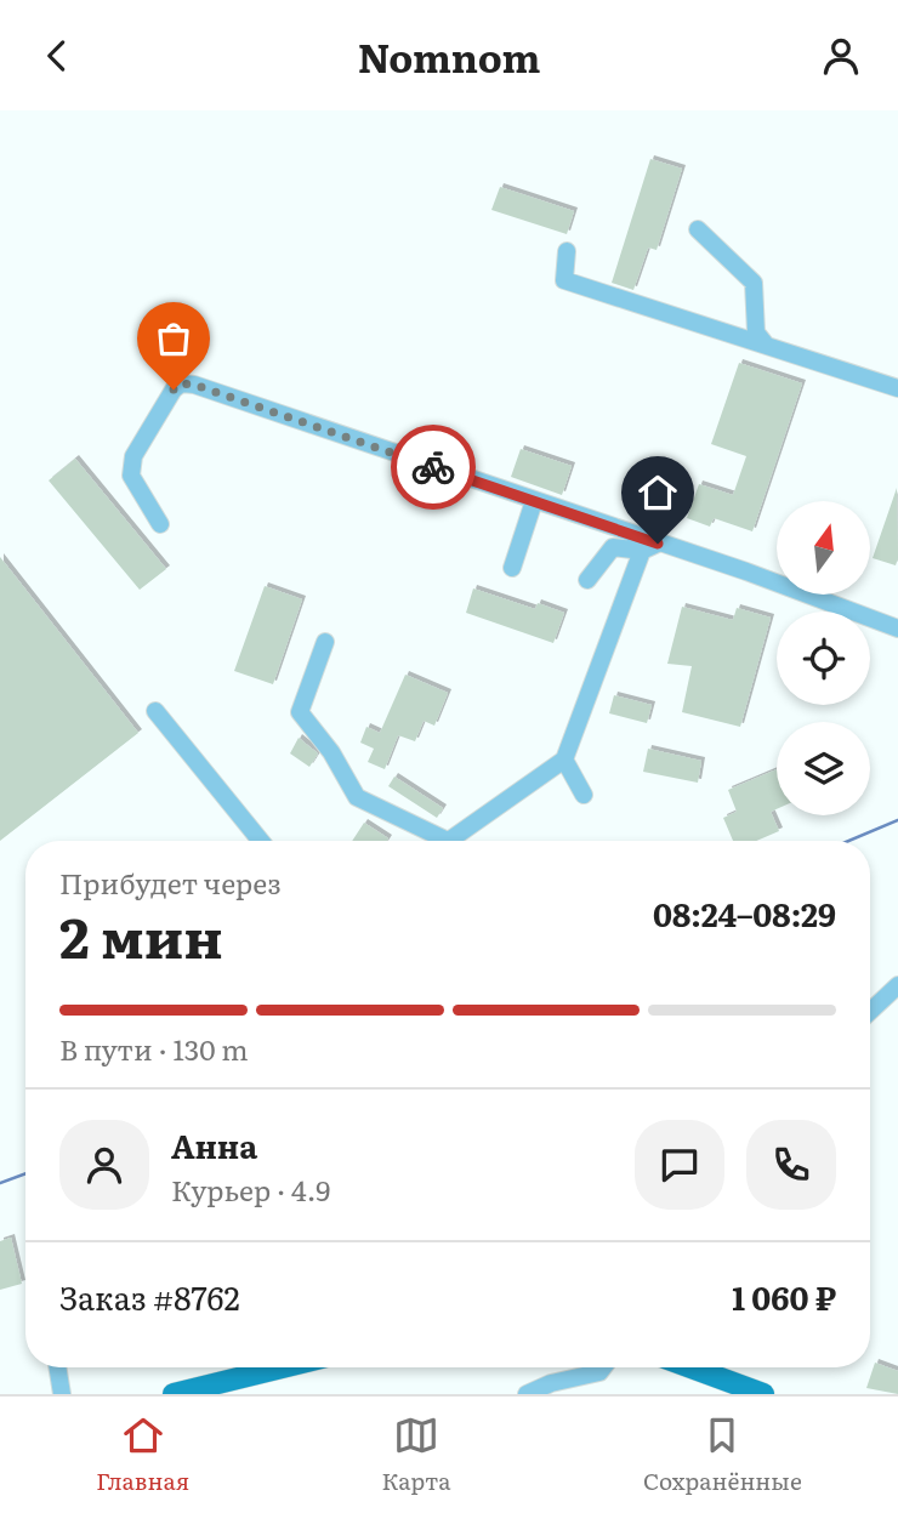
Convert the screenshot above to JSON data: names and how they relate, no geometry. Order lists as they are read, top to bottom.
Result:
{
  "north": "top",
  "page": {
    "header": "Nomnom",
    "heading": ["2 мин", "Прибудет через", "08:24–08:29"],
    "panel": [
      "Анна",
      "Курьер · 4.9",
      "Заказ #8762",
      "1 060 ₽"
    ],
    "bar": "В пути · 130 m",
    "tabs": ["Главная", "Карта", "Сохранённые"]
  }
}
